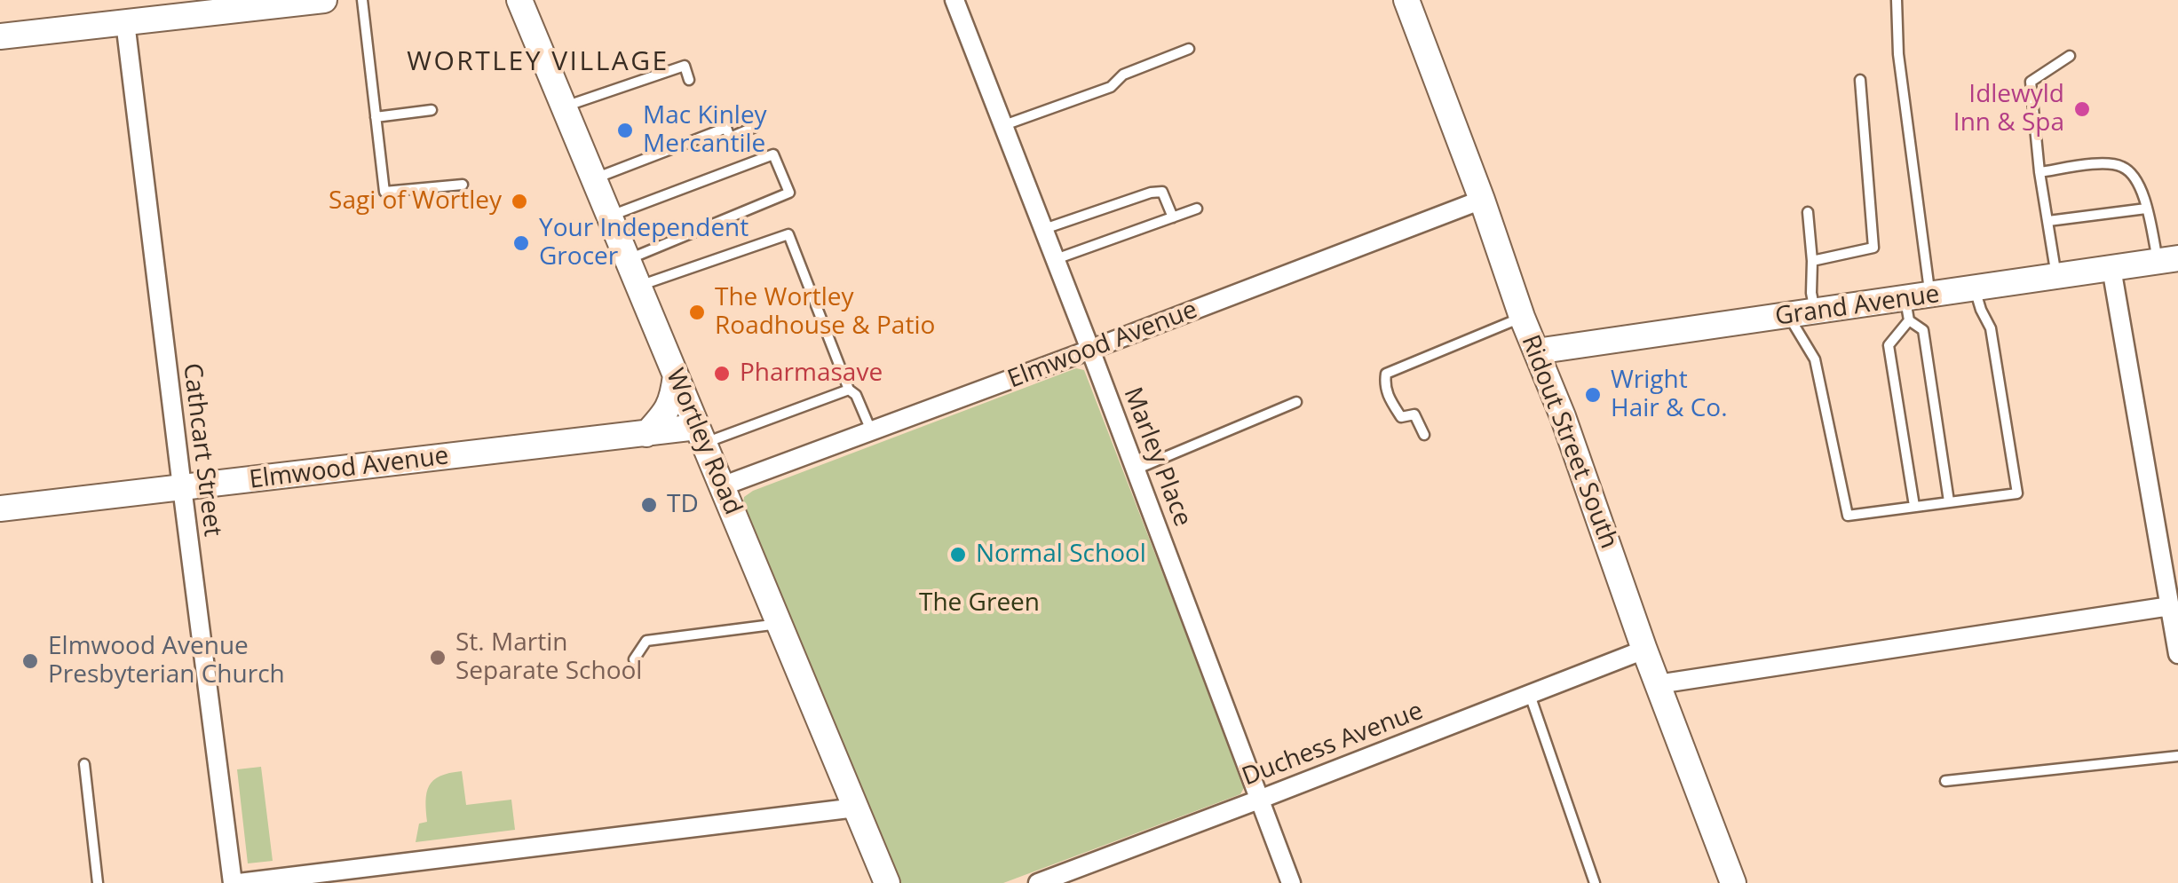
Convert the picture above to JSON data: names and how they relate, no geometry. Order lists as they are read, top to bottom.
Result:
{
  "streets": {
    "street": [
      "Grand Avenue",
      "Elmwood Avenue",
      "Wortley Road",
      "Ridout Street South",
      "Cathcart Street",
      "Marley Place",
      "Duchess Avenue"
    ]
  },
  "crossings": [
    ["Grand Avenue", "Ridout Street South"],
    ["Elmwood Avenue", "Wortley Road"],
    ["Elmwood Avenue", "Ridout Street South"],
    ["Elmwood Avenue", "Cathcart Street"],
    ["Elmwood Avenue", "Marley Place"],
    ["Ridout Street South", "Duchess Avenue"],
    ["Marley Place", "Duchess Avenue"]
  ],
  "districts": ["WORTLEY VILLAGE"],
  "parks": ["The Green"],
  "places": [
    "Idlewyld Inn & Spa",
    "Mac Kinley Mercantile",
    "Sagi of Wortley",
    "Your Independent Grocer",
    "The Wortley Roadhouse & Patio",
    "Pharmasave",
    "Wright Hair & Co.",
    "TD",
    "Normal School",
    "St. Martin Separate School",
    "Elmwood Avenue Presbyterian Church"
  ]
}
